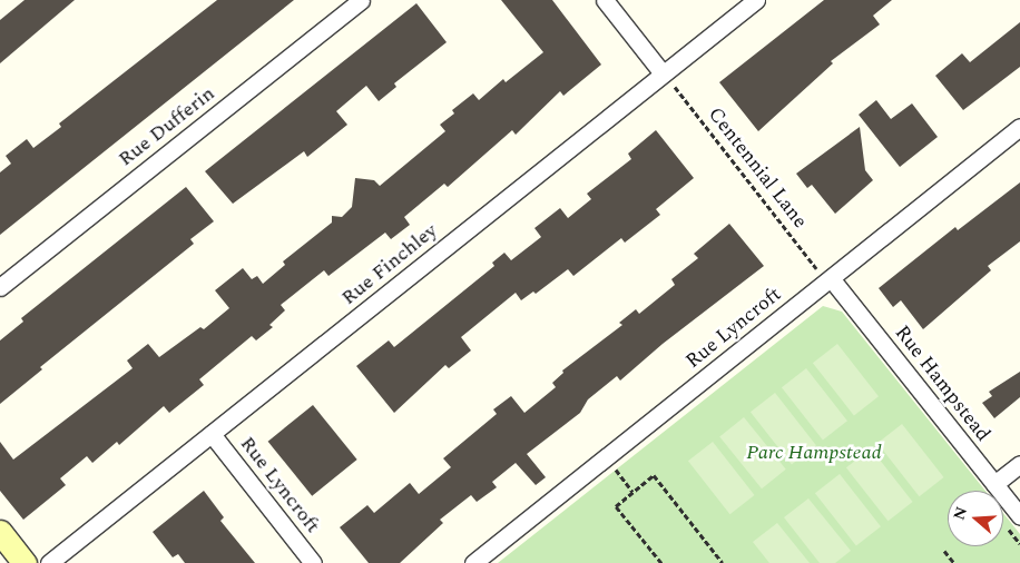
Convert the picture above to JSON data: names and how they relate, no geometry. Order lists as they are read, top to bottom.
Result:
{
  "streets": {
    "street": [
      "Rue Dufferin",
      "Rue Finchley",
      "Rue Lyncroft",
      "Rue Hampstead"
    ],
    "path": ["Centennial Lane"]
  },
  "crossings": [
    ["Centennial Lane", "Rue Finchley"],
    ["Centennial Lane", "Rue Lyncroft"],
    ["Centennial Lane", "Rue Hampstead"],
    ["Rue Finchley", "Rue Lyncroft"],
    ["Rue Lyncroft", "Rue Hampstead"]
  ],
  "parks": ["Parc Hampstead"],
  "north": "left"
}
